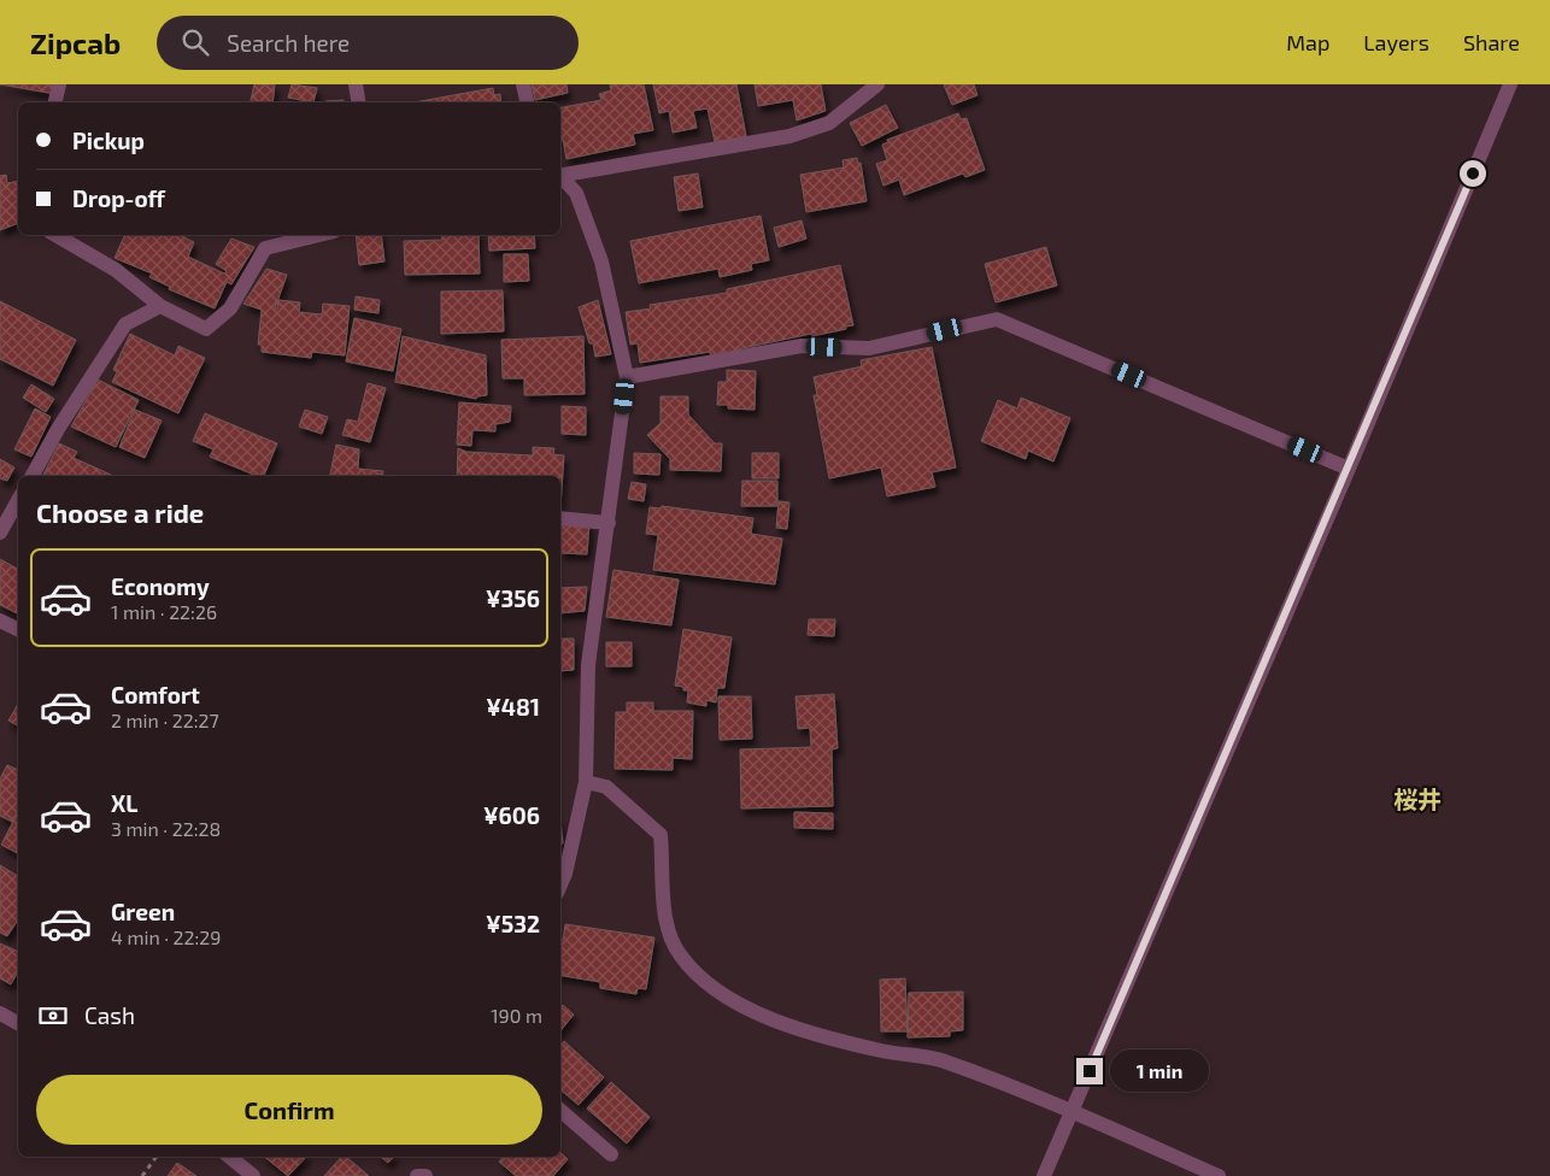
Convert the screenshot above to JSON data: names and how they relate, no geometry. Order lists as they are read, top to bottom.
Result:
{
  "districts": ["桜井"],
  "page": {
    "header": "Zipcab",
    "search": "Search here",
    "nav": ["Map", "Layers", "Share"],
    "banner": ["Pickup", "Drop-off"],
    "heading": "Choose a ride",
    "list": [
      {
        "name": "Economy",
        "note": "1 min · 22:26",
        "value": "¥356"
      },
      {
        "name": "Comfort",
        "note": "2 min · 22:27",
        "value": "¥481"
      },
      {
        "name": "XL",
        "note": "3 min · 22:28",
        "value": "¥606"
      },
      {
        "name": "Green",
        "note": "4 min · 22:29",
        "value": "¥532"
      }
    ],
    "pay": ["Cash", "190 m"],
    "bubble": "1 min",
    "buttons": "Confirm"
  }
}
